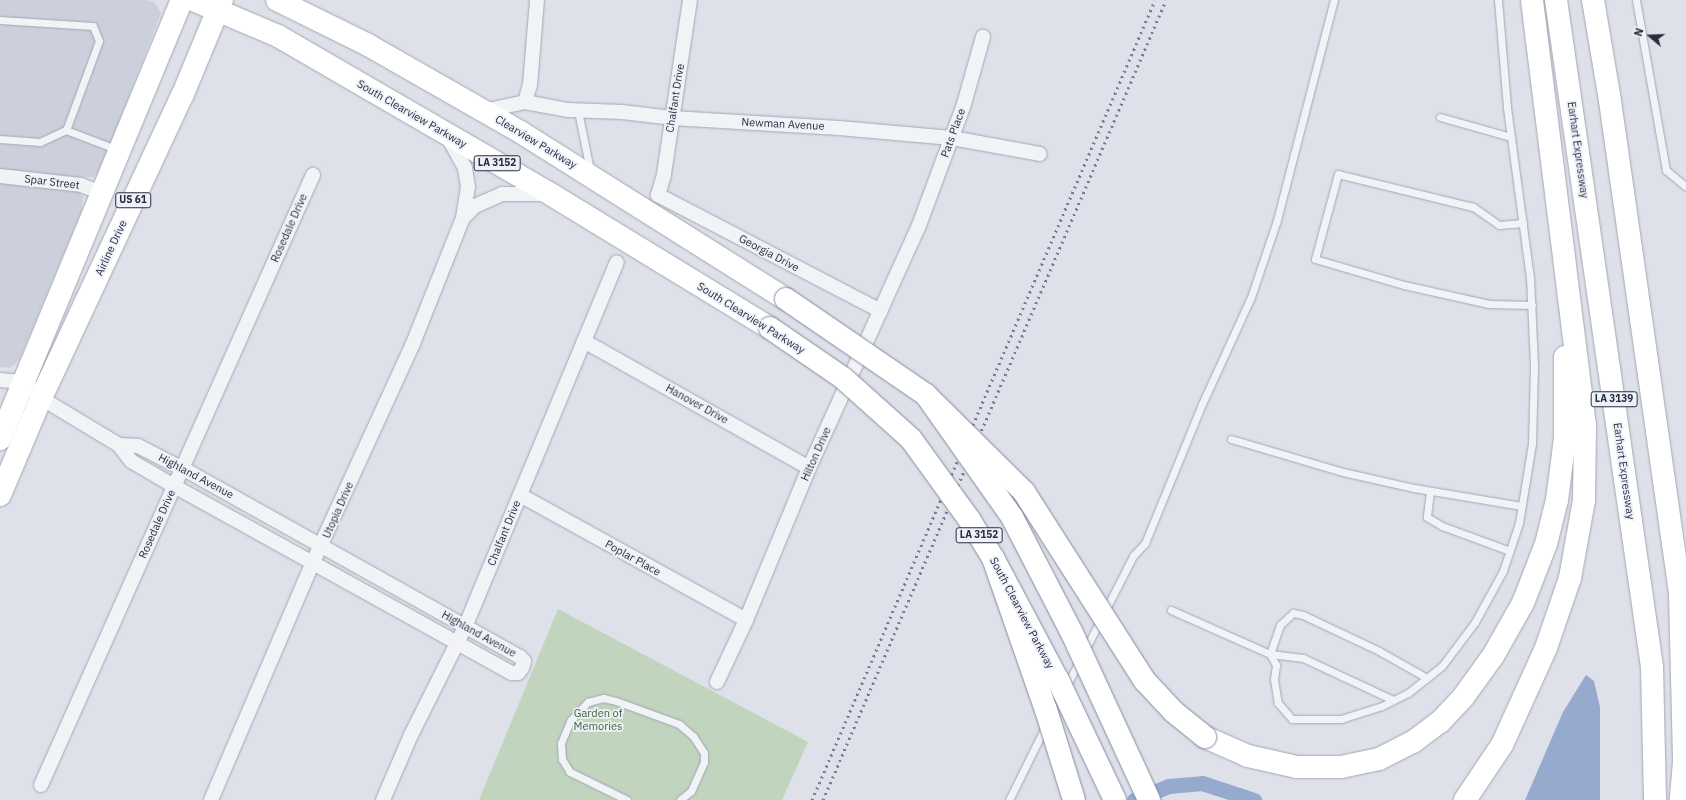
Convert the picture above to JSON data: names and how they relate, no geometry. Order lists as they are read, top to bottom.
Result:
{
  "streets": {
    "highway": [
      "South Clearview Parkway",
      "Clearview Parkway",
      "Earhart Expressway",
      "LA 3152",
      "US 61",
      "Airline Drive",
      "LA 3139"
    ],
    "street": [
      "Chalfant Drive",
      "Newman Avenue",
      "Pats Place",
      "Spar Street",
      "Rosedale Drive",
      "Georgia Drive",
      "Hanover Drive",
      "Hilton Drive",
      "Highland Avenue",
      "Utopia Drive",
      "Poplar Place"
    ]
  },
  "crossings": [
    ["Chalfant Drive", "Newman Avenue"],
    ["Chalfant Drive", "Georgia Drive"],
    ["Chalfant Drive", "Hanover Drive"],
    ["Chalfant Drive", "Highland Avenue"],
    ["Chalfant Drive", "Poplar Place"],
    ["South Clearview Parkway", "LA 3152"],
    ["South Clearview Parkway", "Airline Drive"],
    ["South Clearview Parkway", "Utopia Drive"],
    ["Newman Avenue", "Pats Place"],
    ["Pats Place", "Hilton Drive"],
    ["Clearview Parkway", "LA 3152"],
    ["LA 3152", "Airline Drive"],
    ["Spar Street", "US 61"],
    ["US 61", "Highland Avenue"],
    ["Rosedale Drive", "Highland Avenue"],
    ["Airline Drive", "Highland Avenue"],
    ["Georgia Drive", "Hilton Drive"],
    ["Hanover Drive", "Hilton Drive"],
    ["Hilton Drive", "Poplar Place"],
    ["Highland Avenue", "Utopia Drive"]
  ],
  "parks": ["Garden of Memories"],
  "north": "left"
}
